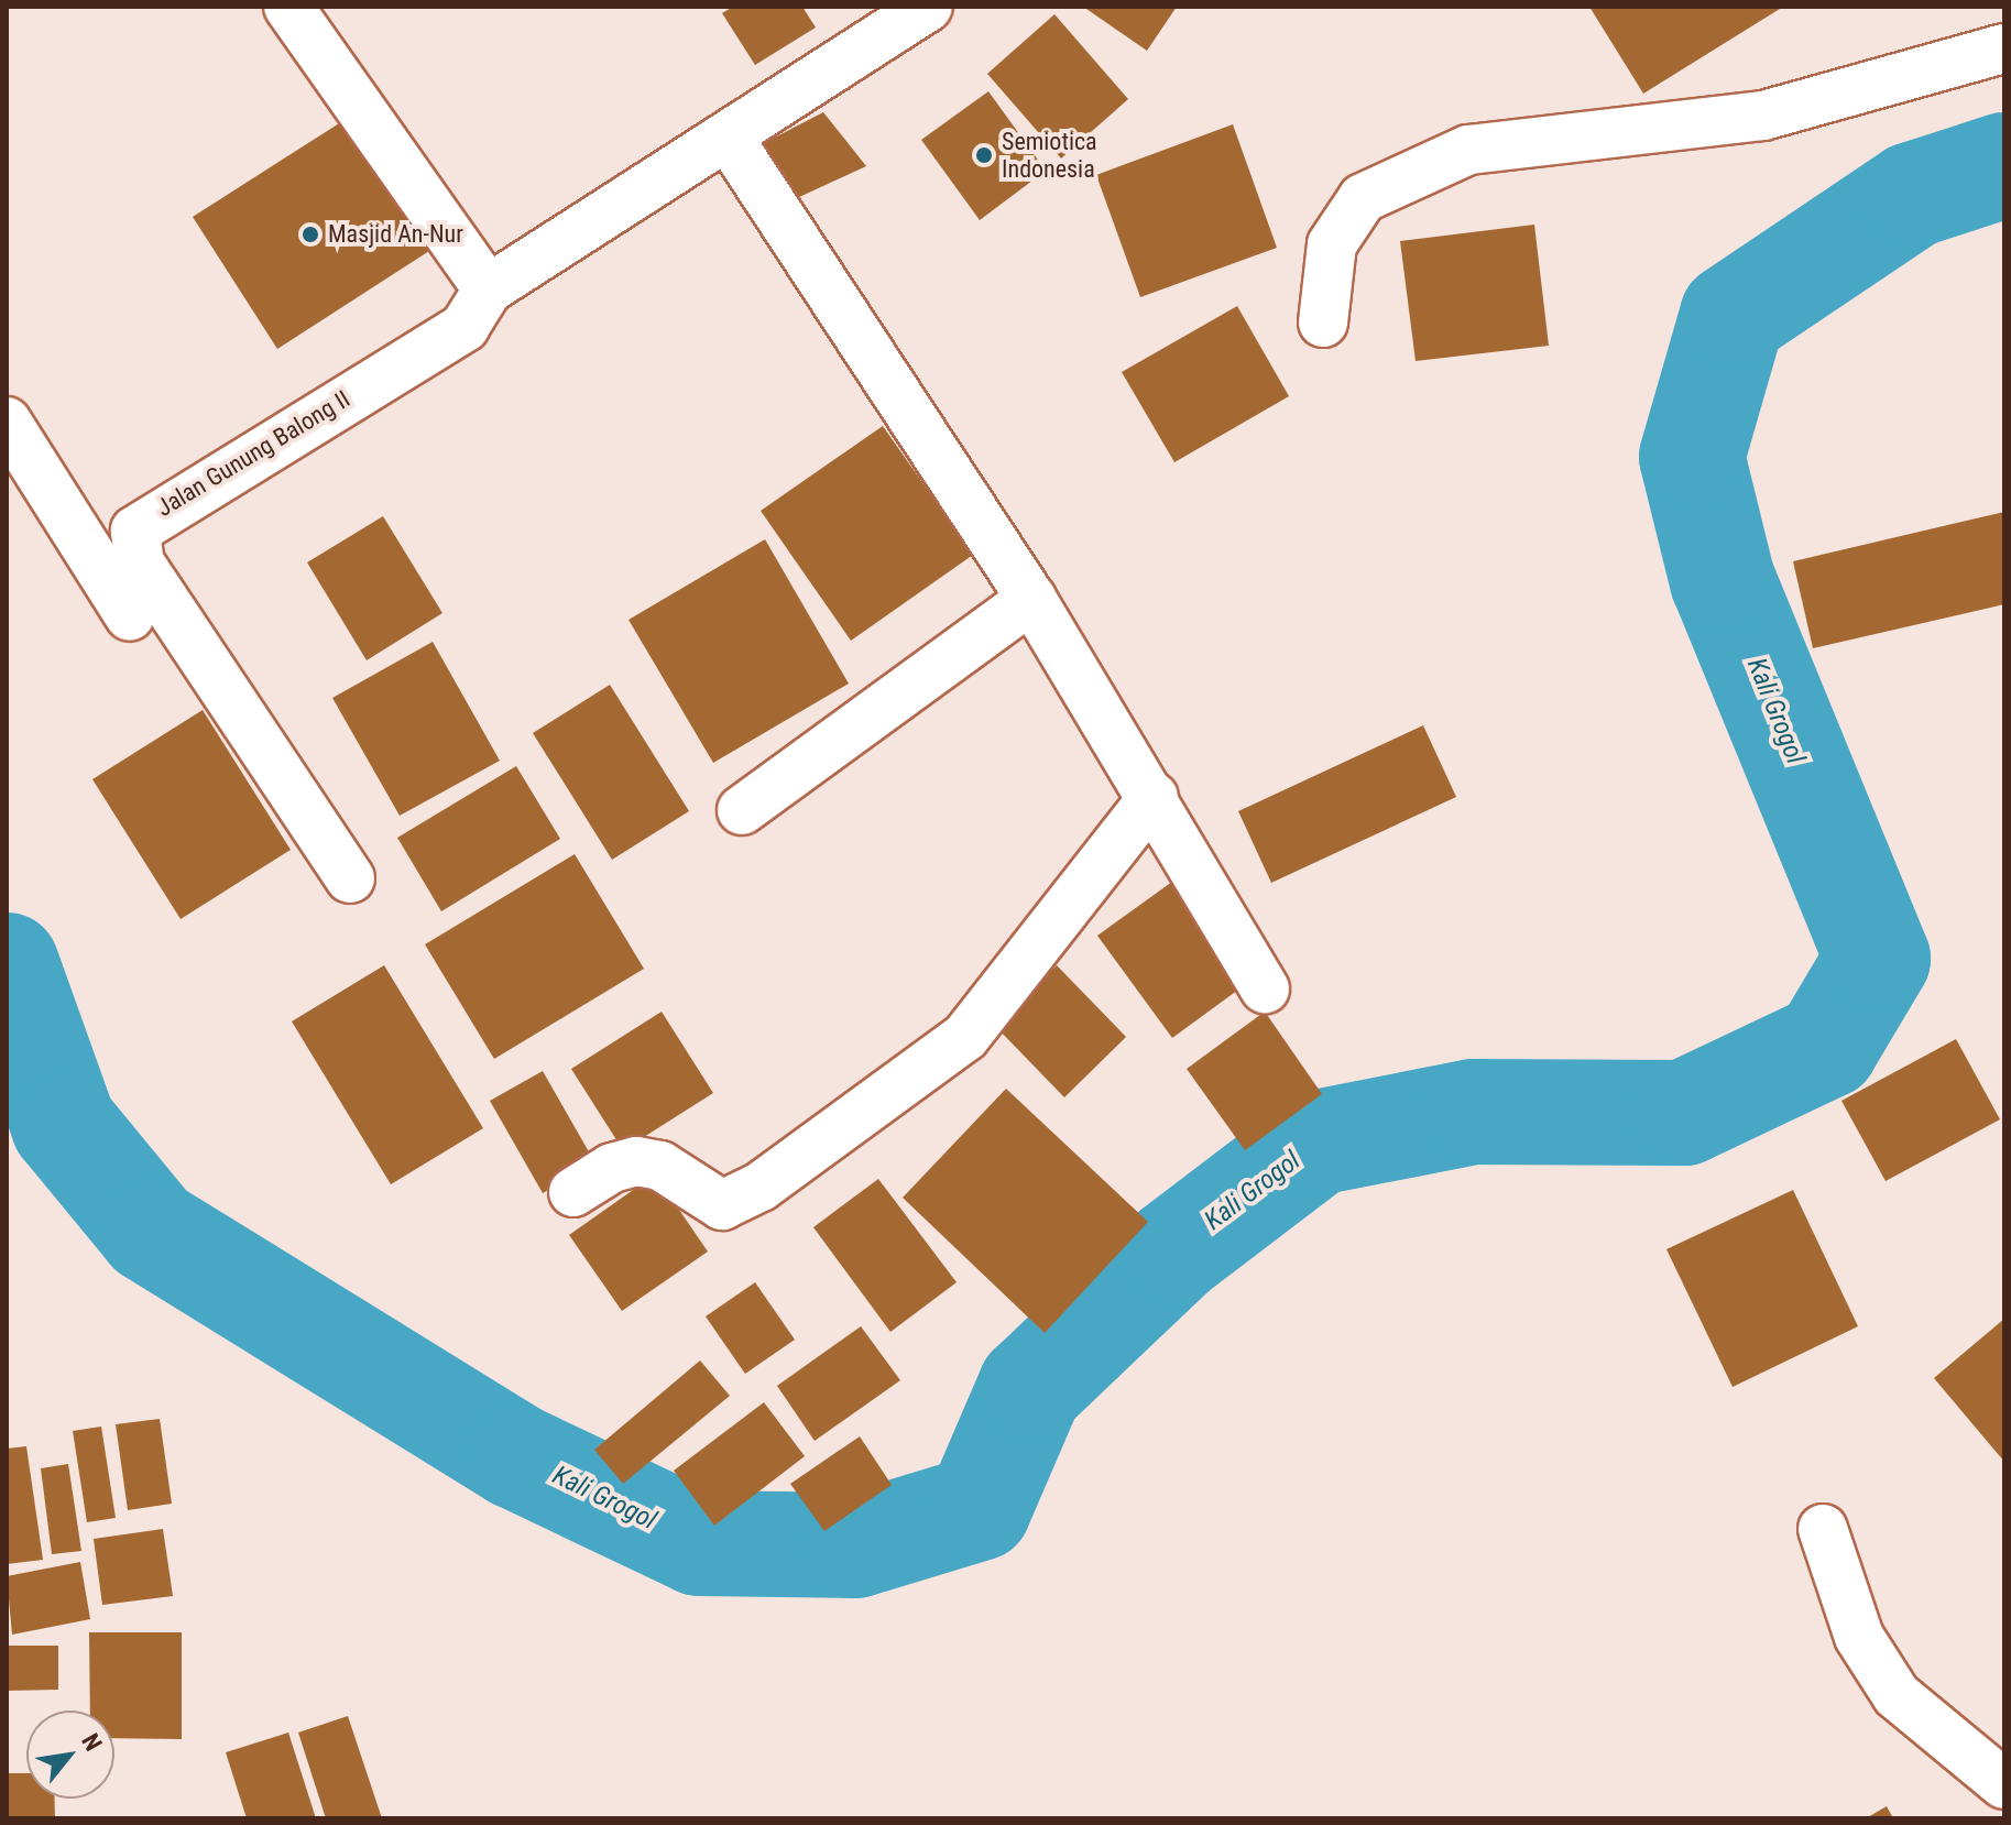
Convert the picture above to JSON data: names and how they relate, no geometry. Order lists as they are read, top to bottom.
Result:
{
  "streets": {
    "street": ["Jalan Gunung Balong II"]
  },
  "water": ["Kali Grogol"],
  "places": ["Semiotica Indonesia", "Masjid An-Nur"],
  "north": "top right"
}
